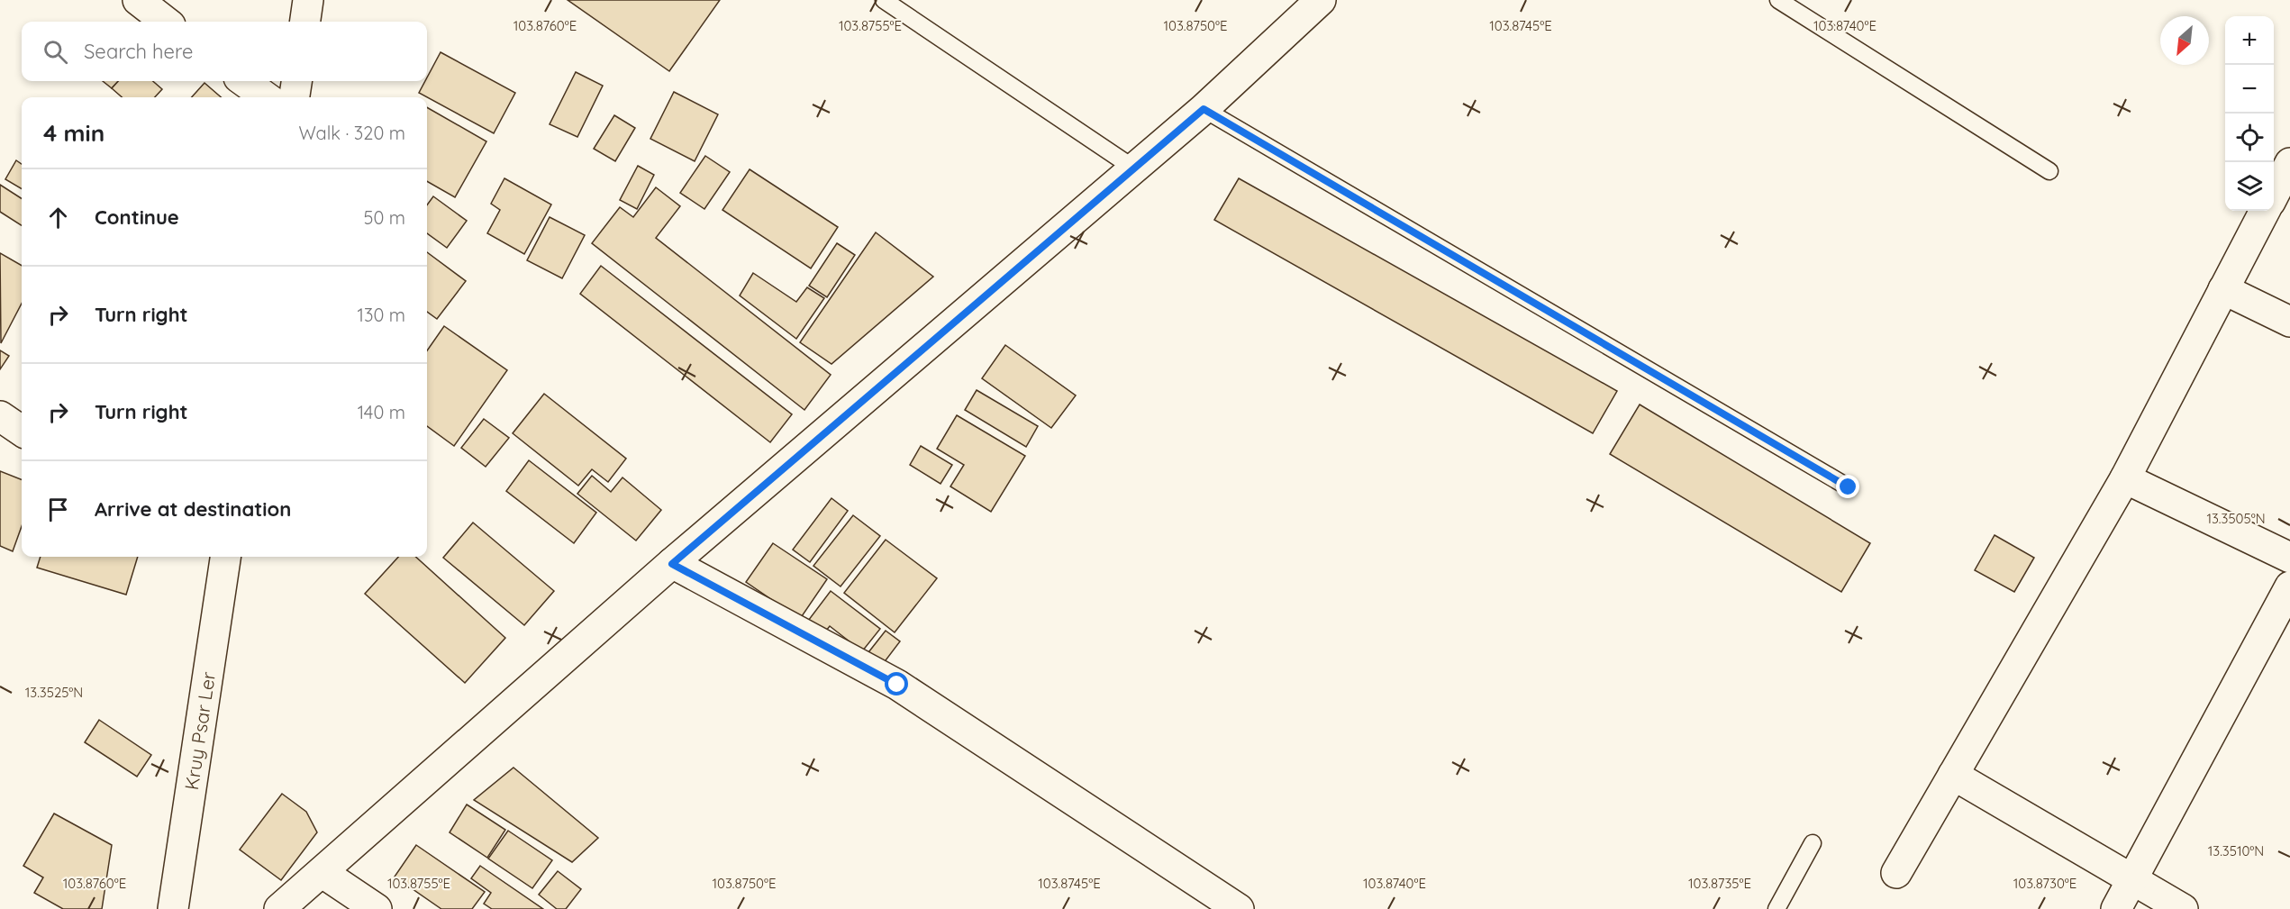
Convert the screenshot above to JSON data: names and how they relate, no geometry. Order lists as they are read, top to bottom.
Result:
{
  "streets": {
    "street": ["Kruy Psar Ler"]
  },
  "north": "bottom left",
  "page": {
    "map_buttons": ["+", "−"],
    "search": "Search here",
    "heading": ["4 min", "Walk · 320 m"],
    "list": [
      ["Continue", "50 m"],
      ["Turn right", "130 m"],
      ["Turn right", "140 m"],
      "Arrive at destination"
    ]
  },
  "coordinates": [
    "103.8760°E",
    "103.8755°E",
    "103.8750°E",
    "103.8745°E",
    "103.8740°E",
    "13.3505°N",
    "13.3525°N",
    "13.3510°N",
    "103.8735°E",
    "103.8730°E"
  ]
}
